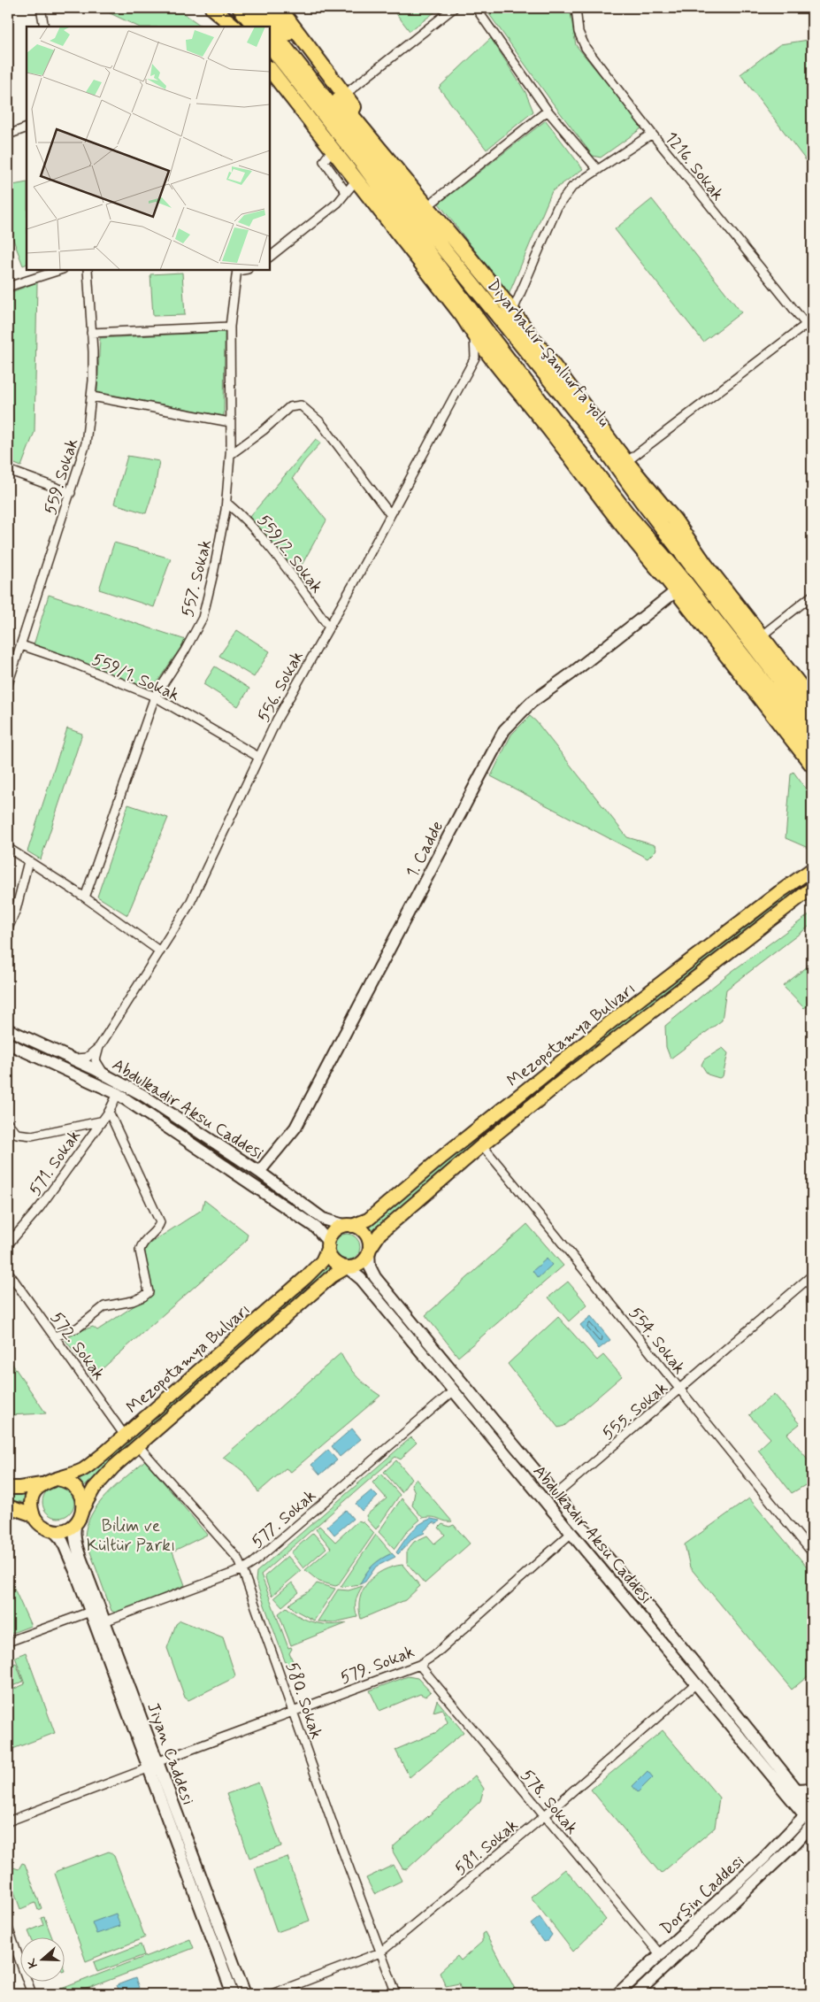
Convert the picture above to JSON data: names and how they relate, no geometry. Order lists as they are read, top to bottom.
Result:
{
  "streets": {
    "highway": ["Diyarbakır-Şanlıurfa yolu"],
    "main road": [
      "1. Cadde",
      "Mezopotamya Bulvarı",
      "Abdulkadir Aksu Caddesi",
      "Jiyan Caddesi",
      "Dorşin Caddesi"
    ],
    "street": [
      "1216. Sokak",
      "559. Sokak",
      "559/2. Sokak",
      "557. Sokak",
      "559/1. Sokak",
      "556. Sokak",
      "571. Sokak",
      "554. Sokak",
      "572. Sokak",
      "555. Sokak",
      "577. Sokak",
      "579. Sokak",
      "580. Sokak",
      "578. Sokak",
      "581. Sokak"
    ]
  },
  "crossings": [
    ["559. Sokak", "559/1. Sokak"],
    ["559/2. Sokak", "557. Sokak"],
    ["559/2. Sokak", "556. Sokak"],
    ["557. Sokak", "559/1. Sokak"],
    ["559/1. Sokak", "556. Sokak"],
    ["1. Cadde", "Abdulkadir Aksu Caddesi"],
    ["Mezopotamya Bulvarı", "Abdulkadir Aksu Caddesi"],
    ["Mezopotamya Bulvarı", "554. Sokak"],
    ["Mezopotamya Bulvarı", "572. Sokak"],
    ["Mezopotamya Bulvarı", "580. Sokak"],
    ["Mezopotamya Bulvarı", "Jiyan Caddesi"],
    ["Abdulkadir Aksu Caddesi", "571. Sokak"],
    ["Abdulkadir Aksu Caddesi", "555. Sokak"],
    ["Abdulkadir Aksu Caddesi", "577. Sokak"],
    ["Abdulkadir Aksu Caddesi", "579. Sokak"],
    ["Abdulkadir Aksu Caddesi", "581. Sokak"],
    ["Abdulkadir Aksu Caddesi", "Dorşin Caddesi"],
    ["554. Sokak", "555. Sokak"],
    ["577. Sokak", "580. Sokak"],
    ["577. Sokak", "Jiyan Caddesi"],
    ["579. Sokak", "580. Sokak"],
    ["579. Sokak", "Jiyan Caddesi"],
    ["579. Sokak", "578. Sokak"],
    ["580. Sokak", "581. Sokak"],
    ["578. Sokak", "581. Sokak"],
    ["578. Sokak", "Dorşin Caddesi"]
  ],
  "parks": ["Bilim ve Kültür Parkı"],
  "north": "left"
}
